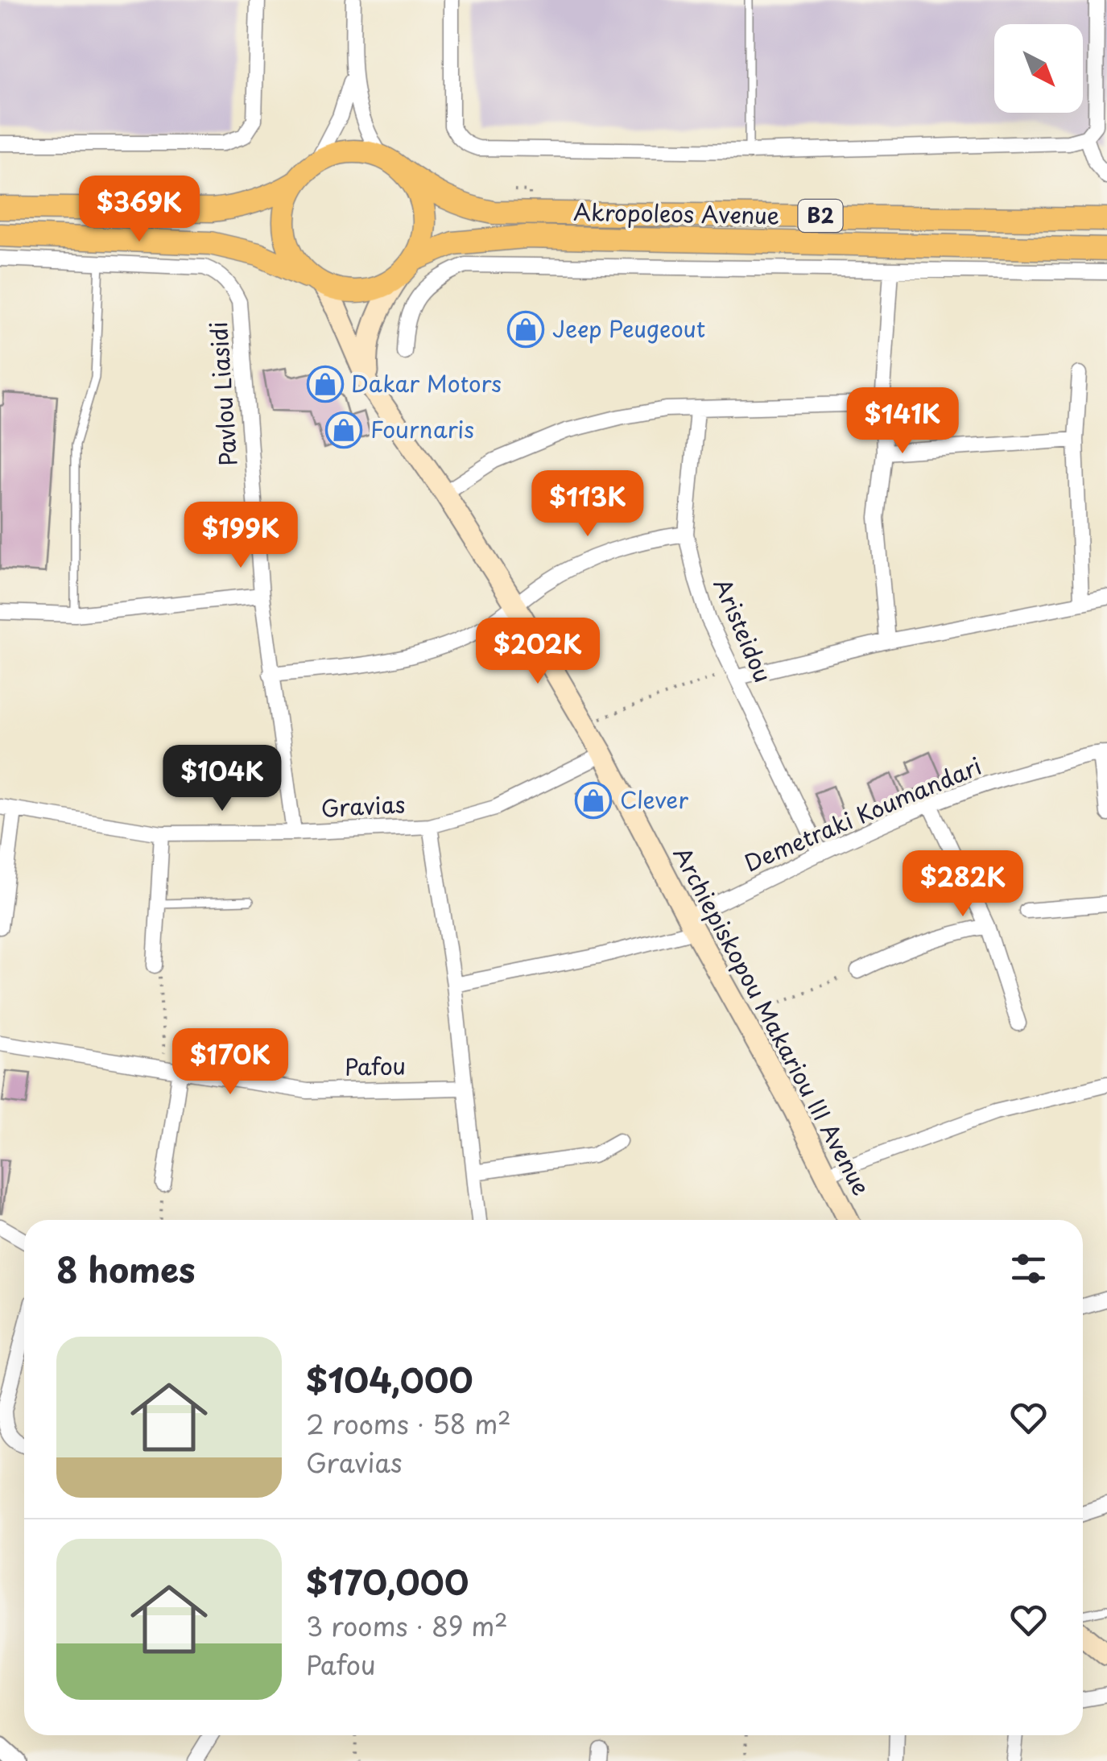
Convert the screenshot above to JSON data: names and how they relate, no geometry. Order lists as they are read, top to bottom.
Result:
{
  "streets": {
    "highway": ["Akropoleos Avenue", "B2"],
    "main road": ["Archiepiskopou Makariou III Avenue"],
    "street": [
      "Pavlou Liasidi",
      "Aristeidou",
      "Gravias",
      "Demetraki Koumandari",
      "Pafou"
    ]
  },
  "crossings": [
    ["Akropoleos Avenue", "B2"],
    ["Akropoleos Avenue", "Archiepiskopou Makariou III Avenue"],
    ["B2", "Archiepiskopou Makariou III Avenue"],
    ["Pavlou Liasidi", "Gravias"],
    ["Aristeidou", "Demetraki Koumandari"],
    ["Gravias", "Archiepiskopou Makariou III Avenue"],
    ["Demetraki Koumandari", "Archiepiskopou Makariou III Avenue"]
  ],
  "places": {
    "shop": [
      "Jeep Peugeout",
      "Dakar Motors",
      "Fournaris",
      "Clever"
    ]
  },
  "north": "bottom right",
  "page": {
    "price": [
      "$369K",
      "$141K",
      "$113K",
      "$199K",
      "$202K",
      "$104K",
      "$282K",
      "$170K"
    ],
    "heading": "8 homes",
    "list": [
      {
        "name": "$104,000",
        "note": "2 rooms · 58 m² · Gravias"
      },
      {
        "name": "$170,000",
        "note": "3 rooms · 89 m² · Pafou"
      }
    ]
  }
}
